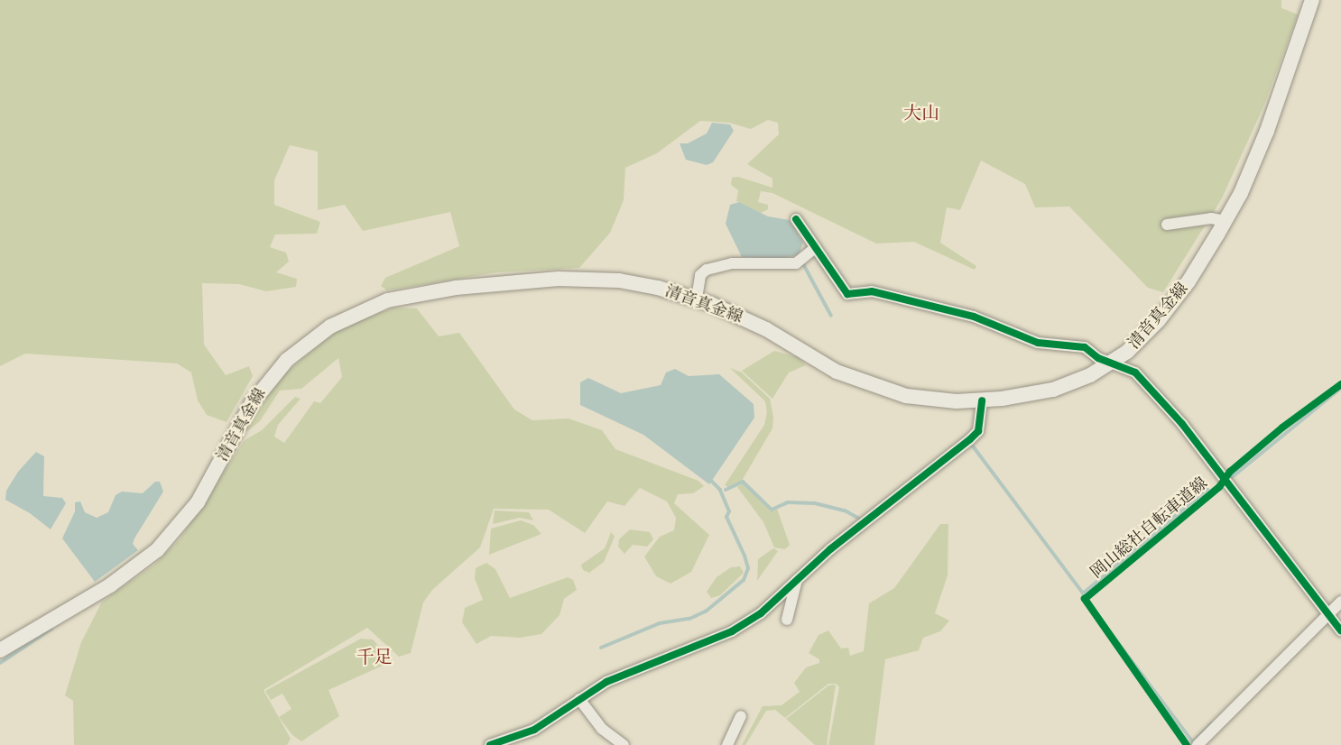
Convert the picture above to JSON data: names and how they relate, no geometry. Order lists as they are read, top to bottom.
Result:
{
  "streets": {
    "main road": ["清音真金線"],
    "cycle path": ["岡山総社自転車道線"]
  },
  "districts": ["大山", "千足"]
}
